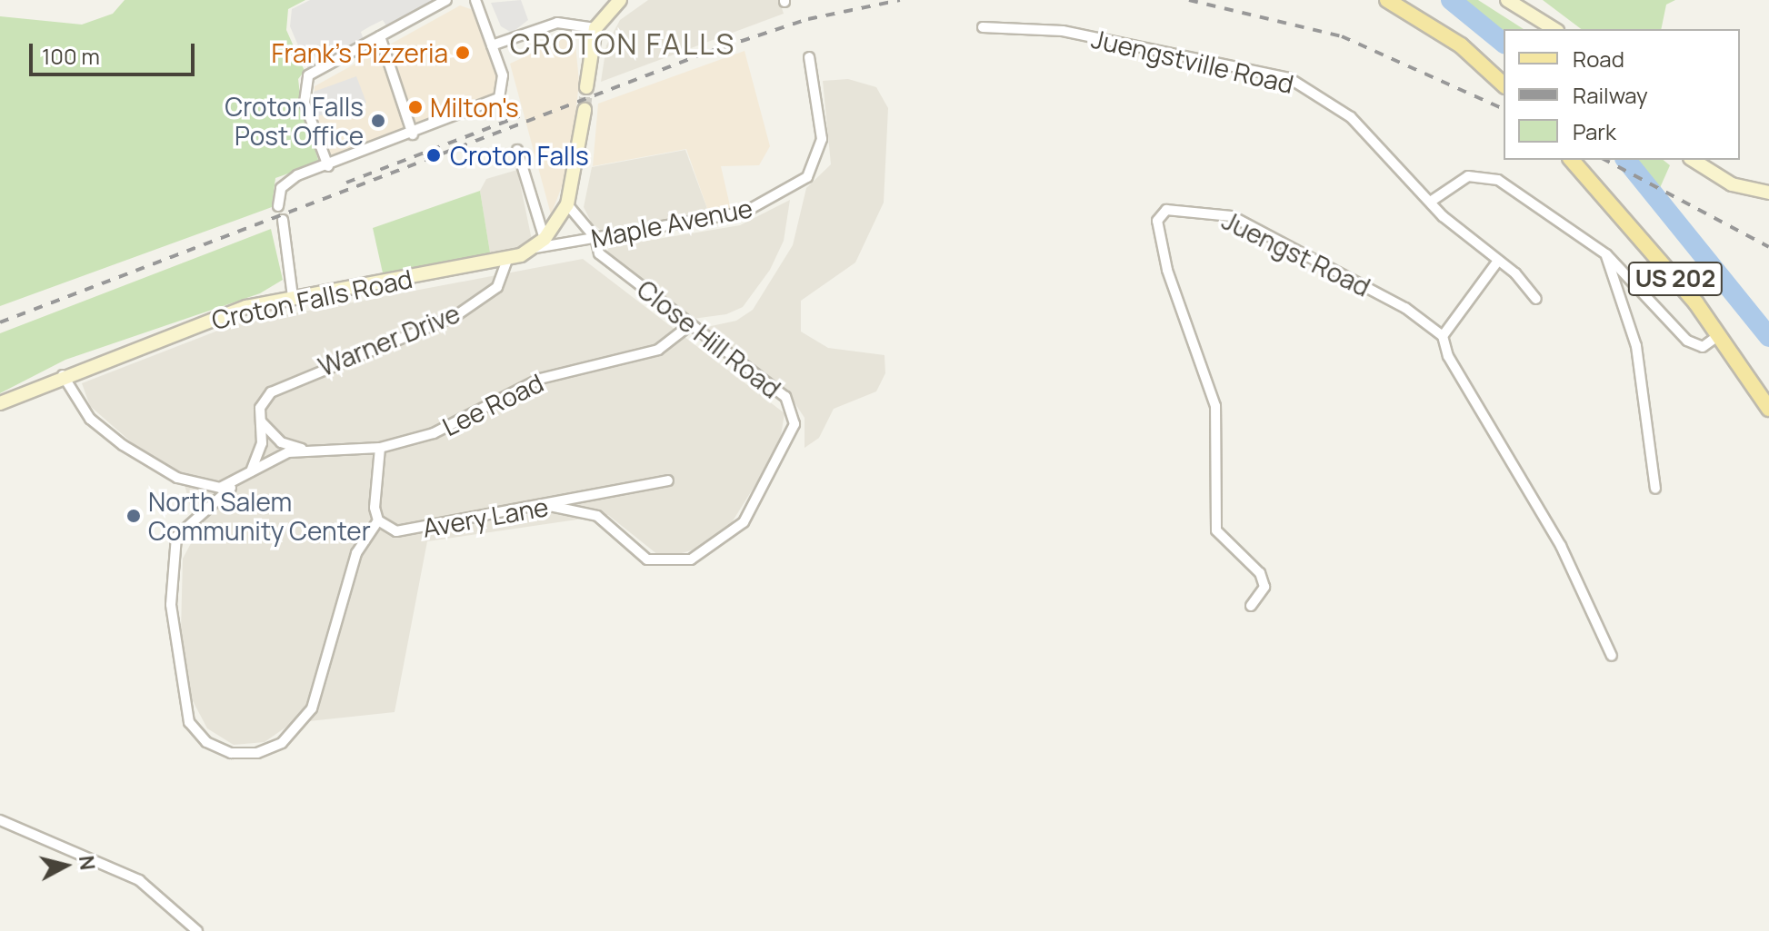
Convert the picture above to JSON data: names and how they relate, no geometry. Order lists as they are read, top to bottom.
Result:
{
  "streets": {
    "main road": ["US 202", "Croton Falls Road"],
    "street": [
      "Juengstville Road",
      "Maple Avenue",
      "Juengst Road",
      "Close Hill Road",
      "Warner Drive",
      "Lee Road",
      "Avery Lane"
    ]
  },
  "crossings": [
    ["Maple Avenue", "Close Hill Road"],
    ["Croton Falls Road", "Warner Drive"],
    ["Close Hill Road", "Lee Road"],
    ["Close Hill Road", "Avery Lane"],
    ["Lee Road", "Avery Lane"]
  ],
  "districts": ["CROTON FALLS"],
  "places": [
    "Frank's Pizzeria",
    "Milton's",
    "Croton Falls Post Office",
    "Croton Falls",
    "North Salem Community Center"
  ],
  "legend": ["Road", "Railway", "Park"],
  "scale_bar": "100 m",
  "north": "right"
}
